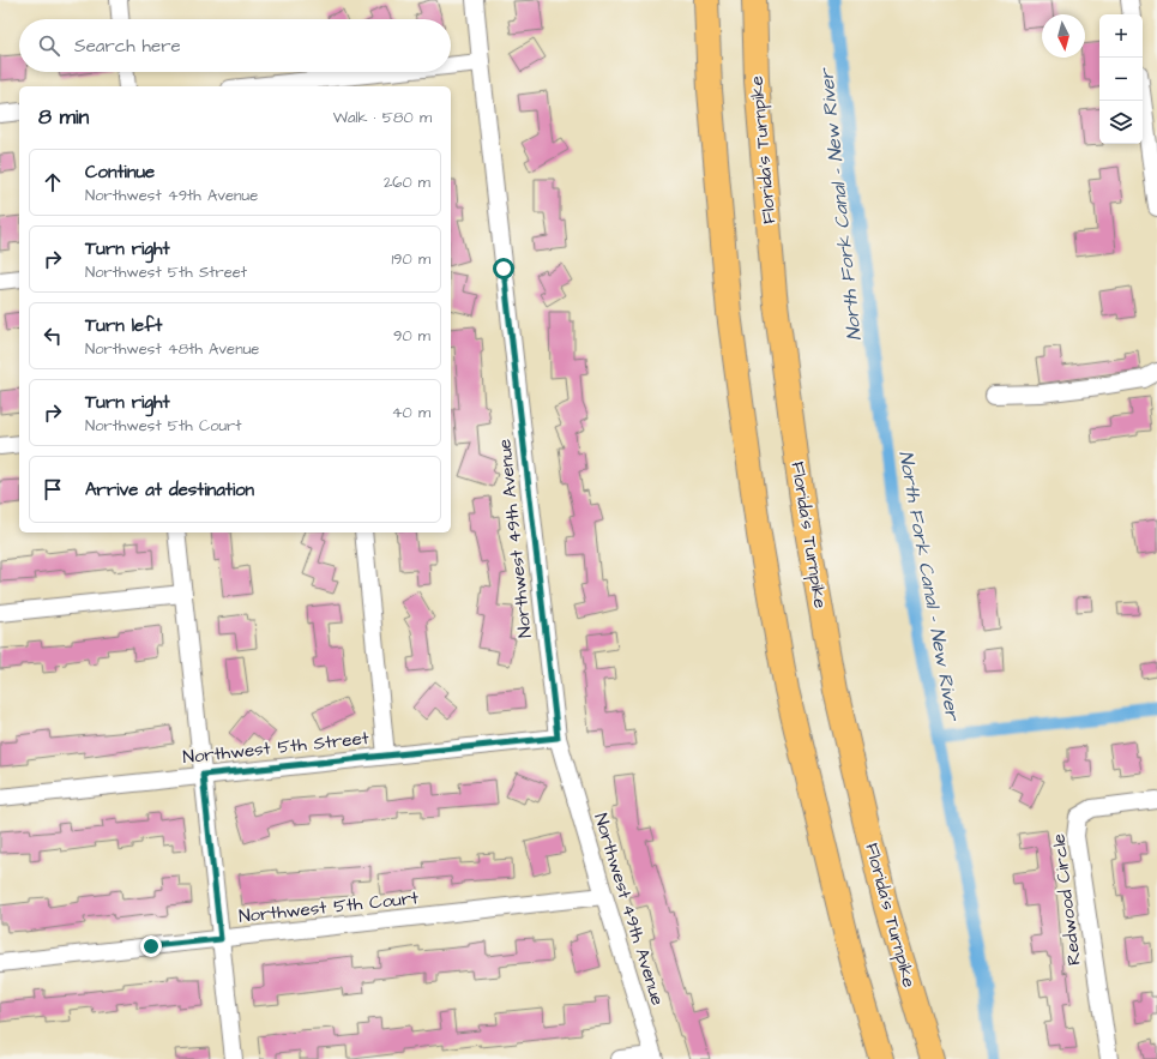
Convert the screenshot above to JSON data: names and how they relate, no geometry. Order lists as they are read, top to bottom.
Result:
{
  "streets": {
    "highway": ["Florida's Turnpike"],
    "street": [
      "Northwest 49th Avenue",
      "Northwest 5th Street",
      "Redwood Circle",
      "Northwest 5th Court"
    ]
  },
  "crossings": [
    ["Northwest 49th Avenue", "Northwest 5th Street"],
    ["Northwest 49th Avenue", "Northwest 5th Court"]
  ],
  "water": ["North Fork Canal - New River"],
  "north": "bottom",
  "page": {
    "map_buttons": ["+", "−"],
    "search": "Search here",
    "heading": ["8 min", "Walk · 580 m"],
    "list": [
      ["Continue", "Northwest 49th Avenue", "260 m"],
      ["Turn right", "Northwest 5th Street", "190 m"],
      ["Turn left", "Northwest 48th Avenue", "90 m"],
      ["Turn right", "Northwest 5th Court", "40 m"],
      "Arrive at destination"
    ]
  }
}
